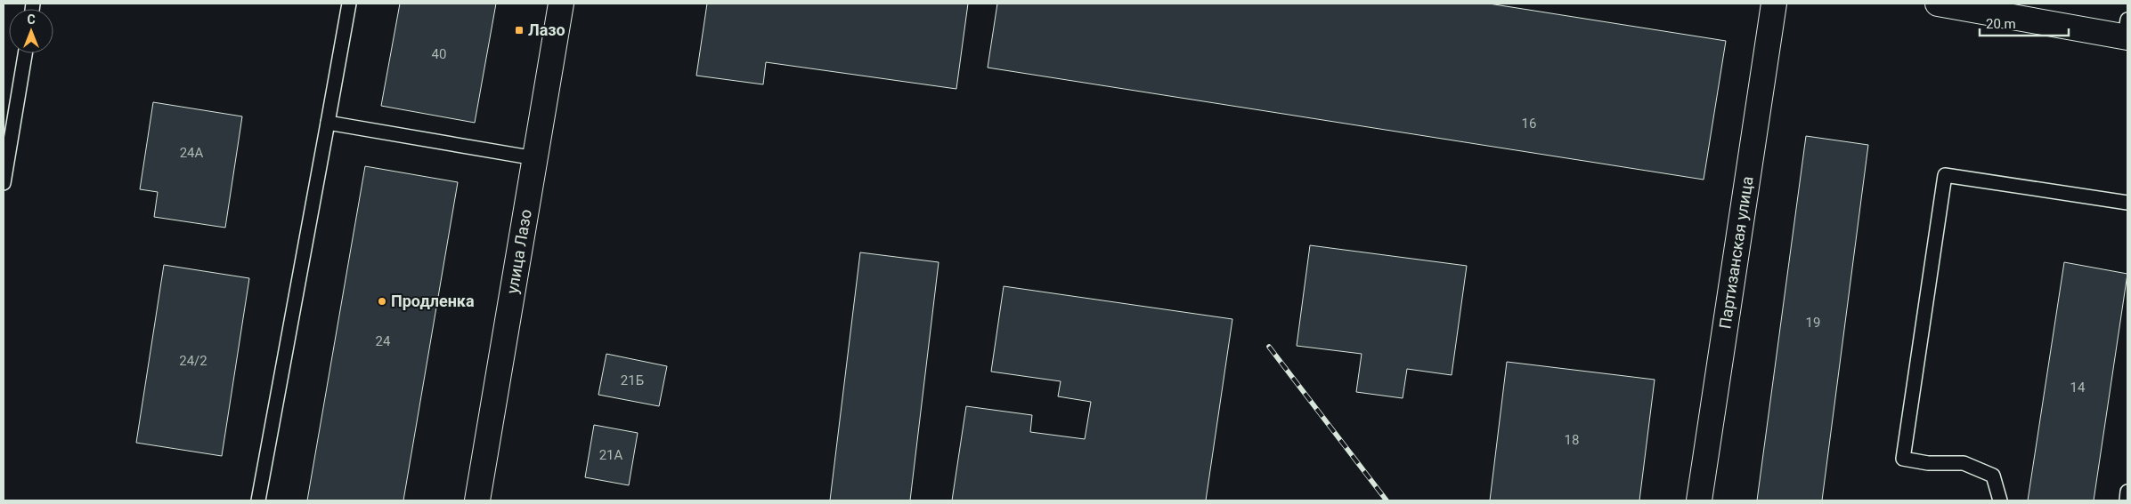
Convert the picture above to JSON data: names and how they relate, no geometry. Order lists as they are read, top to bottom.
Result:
{
  "streets": {
    "street": ["улица Лазо", "Партизанская улица"]
  },
  "places": {
    "transit": ["Лазо"],
    "other": ["Продленка"]
  },
  "house_numbers": [
    "40",
    "16",
    "24А",
    "19",
    "24",
    "24/2",
    "21Б",
    "14",
    "18",
    "21А"
  ],
  "scale_bar": "20 m",
  "north": "top"
}
